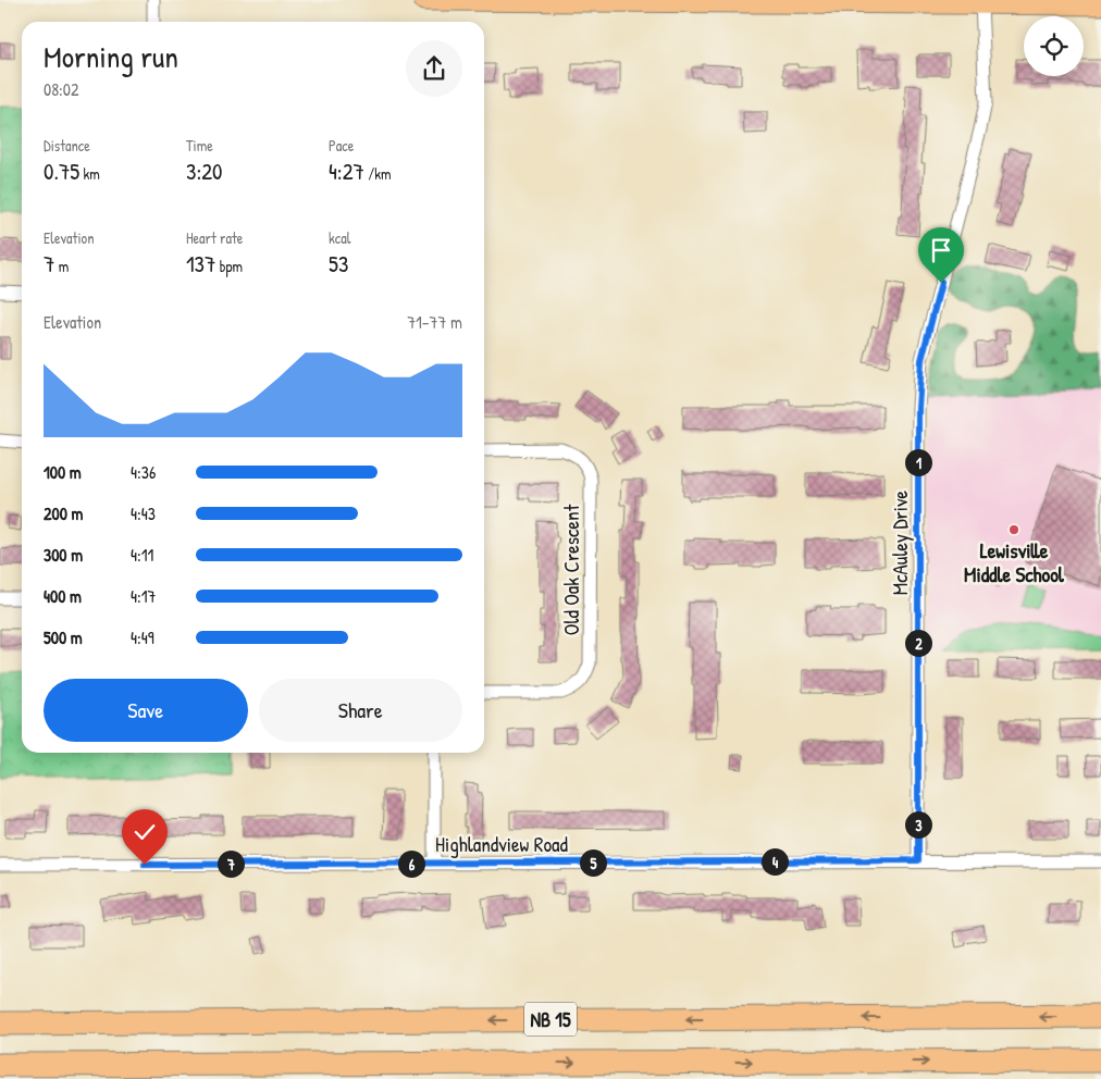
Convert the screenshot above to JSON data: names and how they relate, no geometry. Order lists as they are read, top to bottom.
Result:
{
  "streets": {
    "highway": ["NB 15"],
    "street": ["McAuley Drive", "Old Oak Crescent", "Highlandview Road"]
  },
  "crossings": [
    ["McAuley Drive", "Highlandview Road"]
  ],
  "places": ["Lewisville Middle School"],
  "page": {
    "heading": ["Morning run", "08:02"],
    "stats": [
      ["Distance", "0.75 km"],
      ["Time", "3:20"],
      ["Pace", "4:27 /km"],
      ["Elevation", "7 m"],
      ["Heart rate", "137 bpm"],
      ["kcal", "53"]
    ],
    "chart": ["Elevation", "71–77 m"],
    "pins": [
      "1",
      "2",
      "3",
      "4",
      "5",
      "6",
      "7"
    ],
    "list": [
      {
        "name": "100 m",
        "note": "4:36"
      },
      {
        "name": "200 m",
        "note": "4:43"
      },
      {
        "name": "300 m",
        "note": "4:11"
      },
      {
        "name": "400 m",
        "note": "4:17"
      },
      {
        "name": "500 m",
        "note": "4:49"
      }
    ],
    "buttons": ["Save", "Share"]
  }
}
